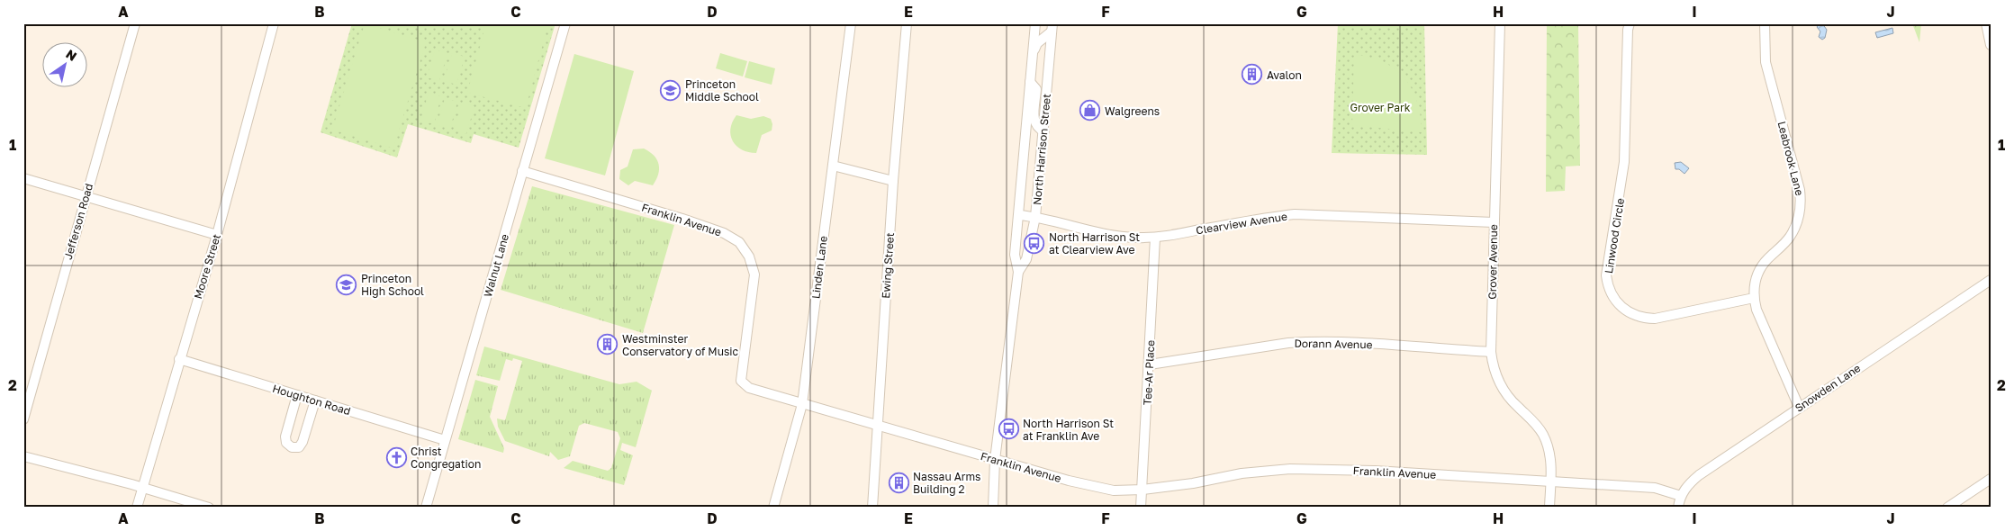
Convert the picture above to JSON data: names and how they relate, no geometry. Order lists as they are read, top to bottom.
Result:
{
  "streets": {
    "street": [
      "North Harrison Street",
      "Leabrook Lane",
      "Franklin Avenue",
      "Jefferson Road",
      "Clearview Avenue",
      "Linwood Circle",
      "Grover Avenue",
      "Walnut Lane",
      "Ewing Street",
      "Moore Street",
      "Linden Lane",
      "Dorann Avenue",
      "Tee-Ar Place",
      "Snowden Lane",
      "Houghton Road"
    ]
  },
  "crossings": [
    ["North Harrison Street", "Franklin Avenue"],
    ["North Harrison Street", "Clearview Avenue"],
    ["Leabrook Lane", "Linwood Circle"],
    ["Leabrook Lane", "Snowden Lane"],
    ["Franklin Avenue", "Grover Avenue"],
    ["Franklin Avenue", "Walnut Lane"],
    ["Franklin Avenue", "Ewing Street"],
    ["Franklin Avenue", "Linden Lane"],
    ["Franklin Avenue", "Tee-Ar Place"],
    ["Franklin Avenue", "Snowden Lane"],
    ["Clearview Avenue", "Grover Avenue"],
    ["Clearview Avenue", "Tee-Ar Place"],
    ["Grover Avenue", "Dorann Avenue"],
    ["Walnut Lane", "Houghton Road"],
    ["Moore Street", "Houghton Road"],
    ["Dorann Avenue", "Tee-Ar Place"]
  ],
  "parks": ["Grover Park"],
  "places": {
    "building": ["Avalon", "Westminster Conservatory of Music", "Nassau Arms Building 2"],
    "school or university": ["Princeton Middle School", "Princeton High School"],
    "shop": ["Walgreens"],
    "bus stop": ["North Harrison St at Clearview Ave", "North Harrison St at Franklin Ave"],
    "church": ["Christ Congregation"]
  },
  "north": "top right",
  "grid": {
    "columns": [
      "A",
      "B",
      "C",
      "D",
      "E",
      "F",
      "G",
      "H",
      "I",
      "J"
    ],
    "rows": ["1", "2"]
  }
}
